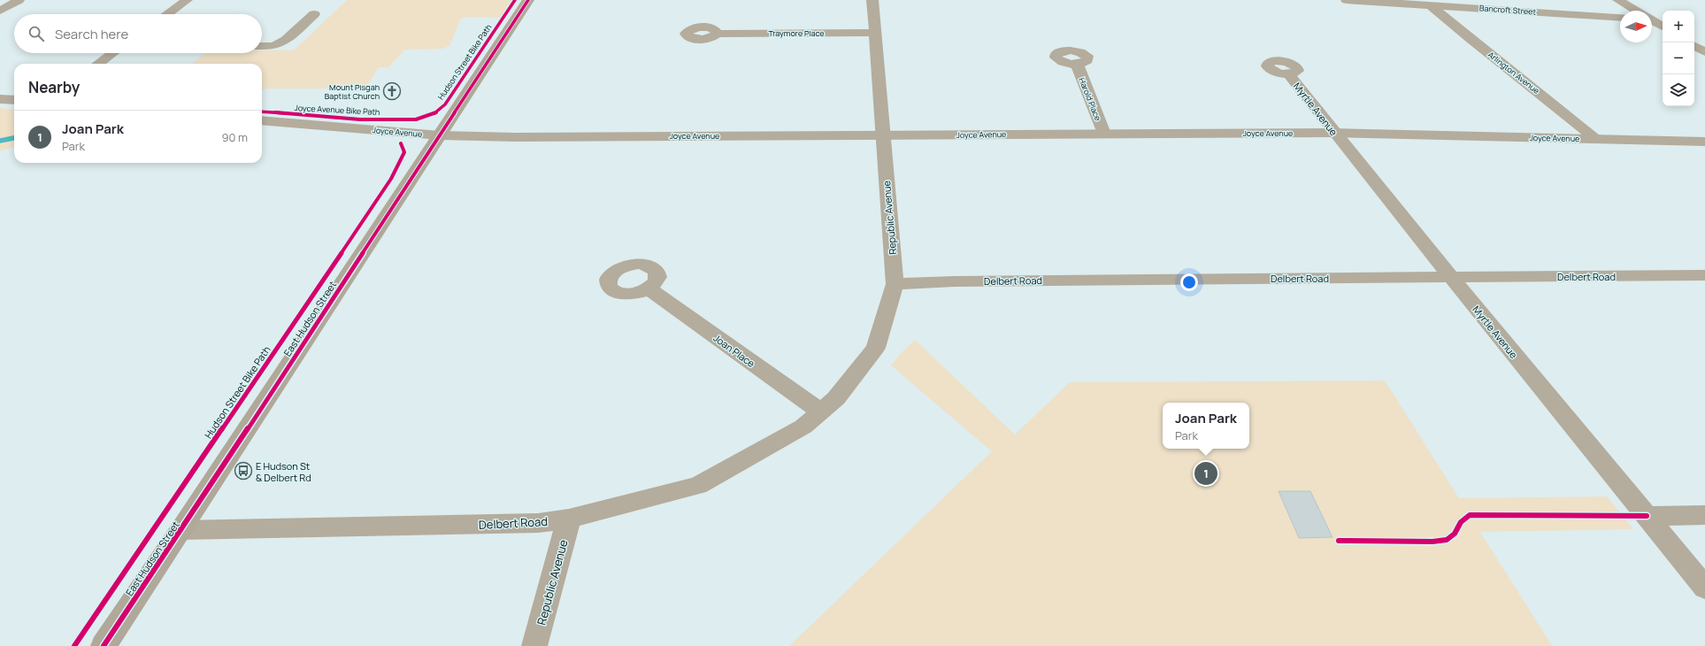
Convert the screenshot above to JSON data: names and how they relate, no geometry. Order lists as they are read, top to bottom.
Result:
{
  "streets": {
    "main road": ["East Hudson Street"],
    "street": [
      "Bancroft Street",
      "Traymore Place",
      "Arlington Avenue",
      "Harold Place",
      "Myrtle Avenue",
      "Joyce Avenue",
      "Republic Avenue",
      "Delbert Road",
      "Joan Place"
    ],
    "cycle path": ["Hudson Street Bike Path"]
  },
  "crossings": [
    ["Bancroft Street", "Arlington Avenue"],
    ["Traymore Place", "Republic Avenue"],
    ["Arlington Avenue", "Joyce Avenue"],
    ["Harold Place", "Joyce Avenue"],
    ["Myrtle Avenue", "Joyce Avenue"],
    ["Myrtle Avenue", "Delbert Road"],
    ["Joyce Avenue", "Republic Avenue"],
    ["Joyce Avenue", "East Hudson Street"],
    ["Republic Avenue", "Delbert Road"],
    ["Republic Avenue", "Joan Place"],
    ["Delbert Road", "East Hudson Street"],
    ["Delbert Road", "Joan Place"]
  ],
  "places": {
    "church": ["Mount Pisgah Baptist Church"],
    "bus stop": ["E Hudson St & Delbert Rd"]
  },
  "north": "right",
  "page": {
    "map_buttons": ["+", "−"],
    "search": "Search here",
    "heading": "Nearby",
    "list": [
      {
        "mark": "1",
        "name": "Joan Park",
        "note": "Park",
        "value": "90 m"
      }
    ],
    "popup": ["Joan Park", "Park"],
    "pins": "1"
  }
}
